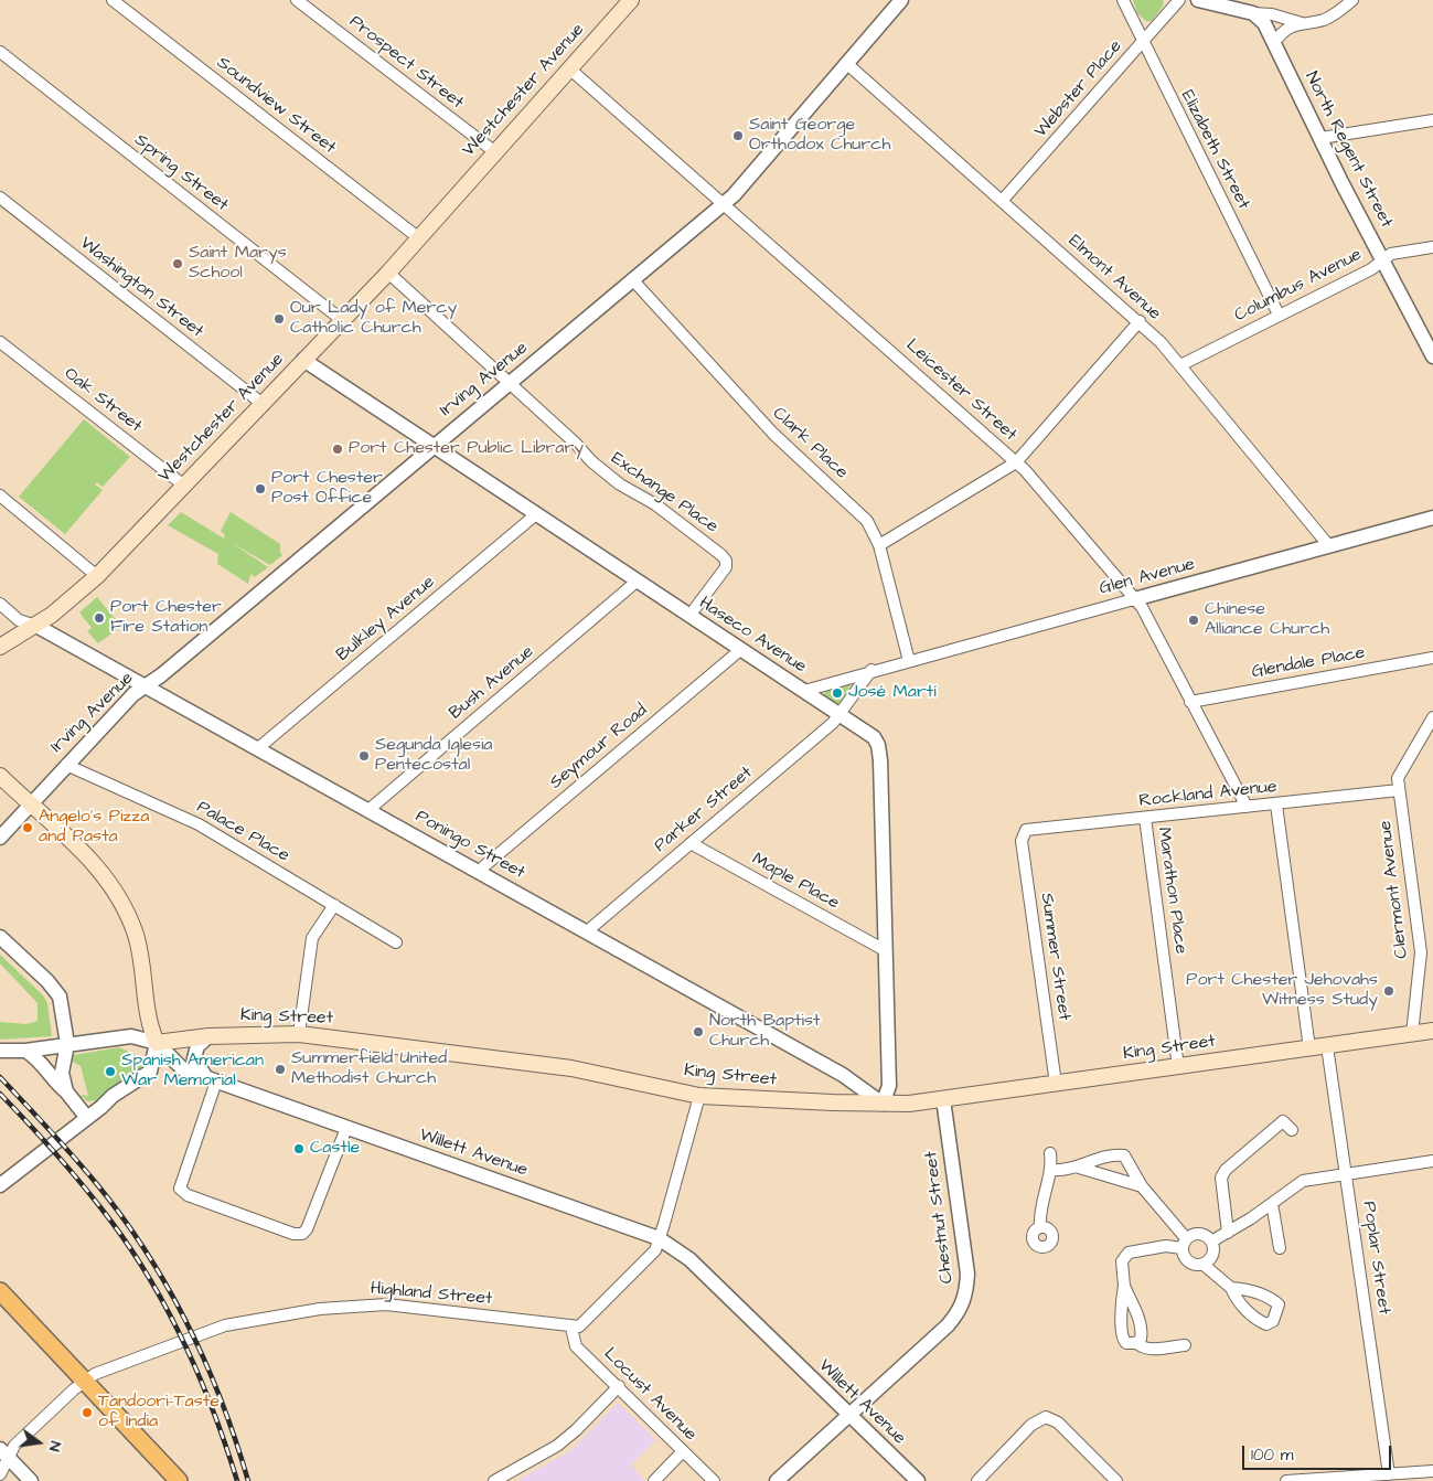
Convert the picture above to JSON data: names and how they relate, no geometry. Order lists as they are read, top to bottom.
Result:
{
  "streets": {
    "main road": ["Westchester Avenue", "King Street"],
    "street": [
      "Prospect Street",
      "Webster Place",
      "Soundview Street",
      "Elizabeth Street",
      "North Regent Street",
      "Spring Street",
      "Elmont Avenue",
      "Columbus Avenue",
      "Washington Street",
      "Irving Avenue",
      "Leicester Street",
      "Oak Street",
      "Clark Place",
      "Exchange Place",
      "Glen Avenue",
      "Bulkley Avenue",
      "Haseco Avenue",
      "Glendale Place",
      "Bush Avenue",
      "Seymour Road",
      "Rockland Avenue",
      "Parker Street",
      "Palace Place",
      "Poningo Street",
      "Maple Place",
      "Clermont Avenue",
      "Marathon Place",
      "Summer Street",
      "Willett Avenue",
      "Chestnut Street",
      "Poplar Street",
      "Highland Street",
      "Locust Avenue"
    ]
  },
  "crossings": [
    ["Prospect Street", "Westchester Avenue"],
    ["Webster Place", "Elizabeth Street"],
    ["Webster Place", "Elmont Avenue"],
    ["Westchester Avenue", "Soundview Street"],
    ["Westchester Avenue", "Spring Street"],
    ["Westchester Avenue", "Washington Street"],
    ["Westchester Avenue", "Leicester Street"],
    ["Westchester Avenue", "Oak Street"],
    ["Westchester Avenue", "Exchange Place"],
    ["Westchester Avenue", "Haseco Avenue"],
    ["Westchester Avenue", "Poningo Street"],
    ["Elizabeth Street", "Columbus Avenue"],
    ["North Regent Street", "Columbus Avenue"],
    ["Elmont Avenue", "Columbus Avenue"],
    ["Elmont Avenue", "Irving Avenue"],
    ["Elmont Avenue", "Glen Avenue"],
    ["Irving Avenue", "Leicester Street"],
    ["Irving Avenue", "Clark Place"],
    ["Irving Avenue", "Exchange Place"],
    ["Irving Avenue", "Haseco Avenue"],
    ["Irving Avenue", "Palace Place"],
    ["Irving Avenue", "Poningo Street"],
    ["Leicester Street", "Glen Avenue"],
    ["Leicester Street", "Glendale Place"],
    ["Leicester Street", "Rockland Avenue"],
    ["Clark Place", "Glen Avenue"],
    ["Exchange Place", "Haseco Avenue"],
    ["Glen Avenue", "Haseco Avenue"],
    ["Bulkley Avenue", "Haseco Avenue"],
    ["Bulkley Avenue", "Poningo Street"],
    ["Haseco Avenue", "Bush Avenue"],
    ["Haseco Avenue", "Seymour Road"],
    ["Haseco Avenue", "Parker Street"],
    ["Haseco Avenue", "Poningo Street"],
    ["Haseco Avenue", "Maple Place"],
    ["Haseco Avenue", "King Street"],
    ["Bush Avenue", "Poningo Street"],
    ["Seymour Road", "Poningo Street"],
    ["Rockland Avenue", "Clermont Avenue"],
    ["Rockland Avenue", "Marathon Place"],
    ["Rockland Avenue", "Summer Street"],
    ["Parker Street", "Poningo Street"],
    ["Parker Street", "Maple Place"],
    ["Poningo Street", "King Street"],
    ["Clermont Avenue", "King Street"],
    ["Marathon Place", "King Street"],
    ["Summer Street", "King Street"],
    ["King Street", "Willett Avenue"],
    ["King Street", "Chestnut Street"],
    ["King Street", "Poplar Street"],
    ["Willett Avenue", "Chestnut Street"],
    ["Highland Street", "Locust Avenue"]
  ],
  "places": [
    "Saint George Orthodox Church",
    "Saint Marys School",
    "Our Lady of Mercy Catholic Church",
    "Port Chester Public Library",
    "Port Chester Post Office",
    "Port Chester Fire Station",
    "Chinese Alliance Church",
    "José Martí",
    "Segunda Iglesia Pentecostal",
    "Angelo's Pizza and Pasta",
    "Port Chester Jehovahs Witness Study",
    "North Baptist Church",
    "Summerfield United Methodist Church",
    "Spanish American War Memorial",
    "Castle",
    "Tandoori-Taste of India"
  ],
  "scale_bar": "100 m",
  "north": "right"
}
